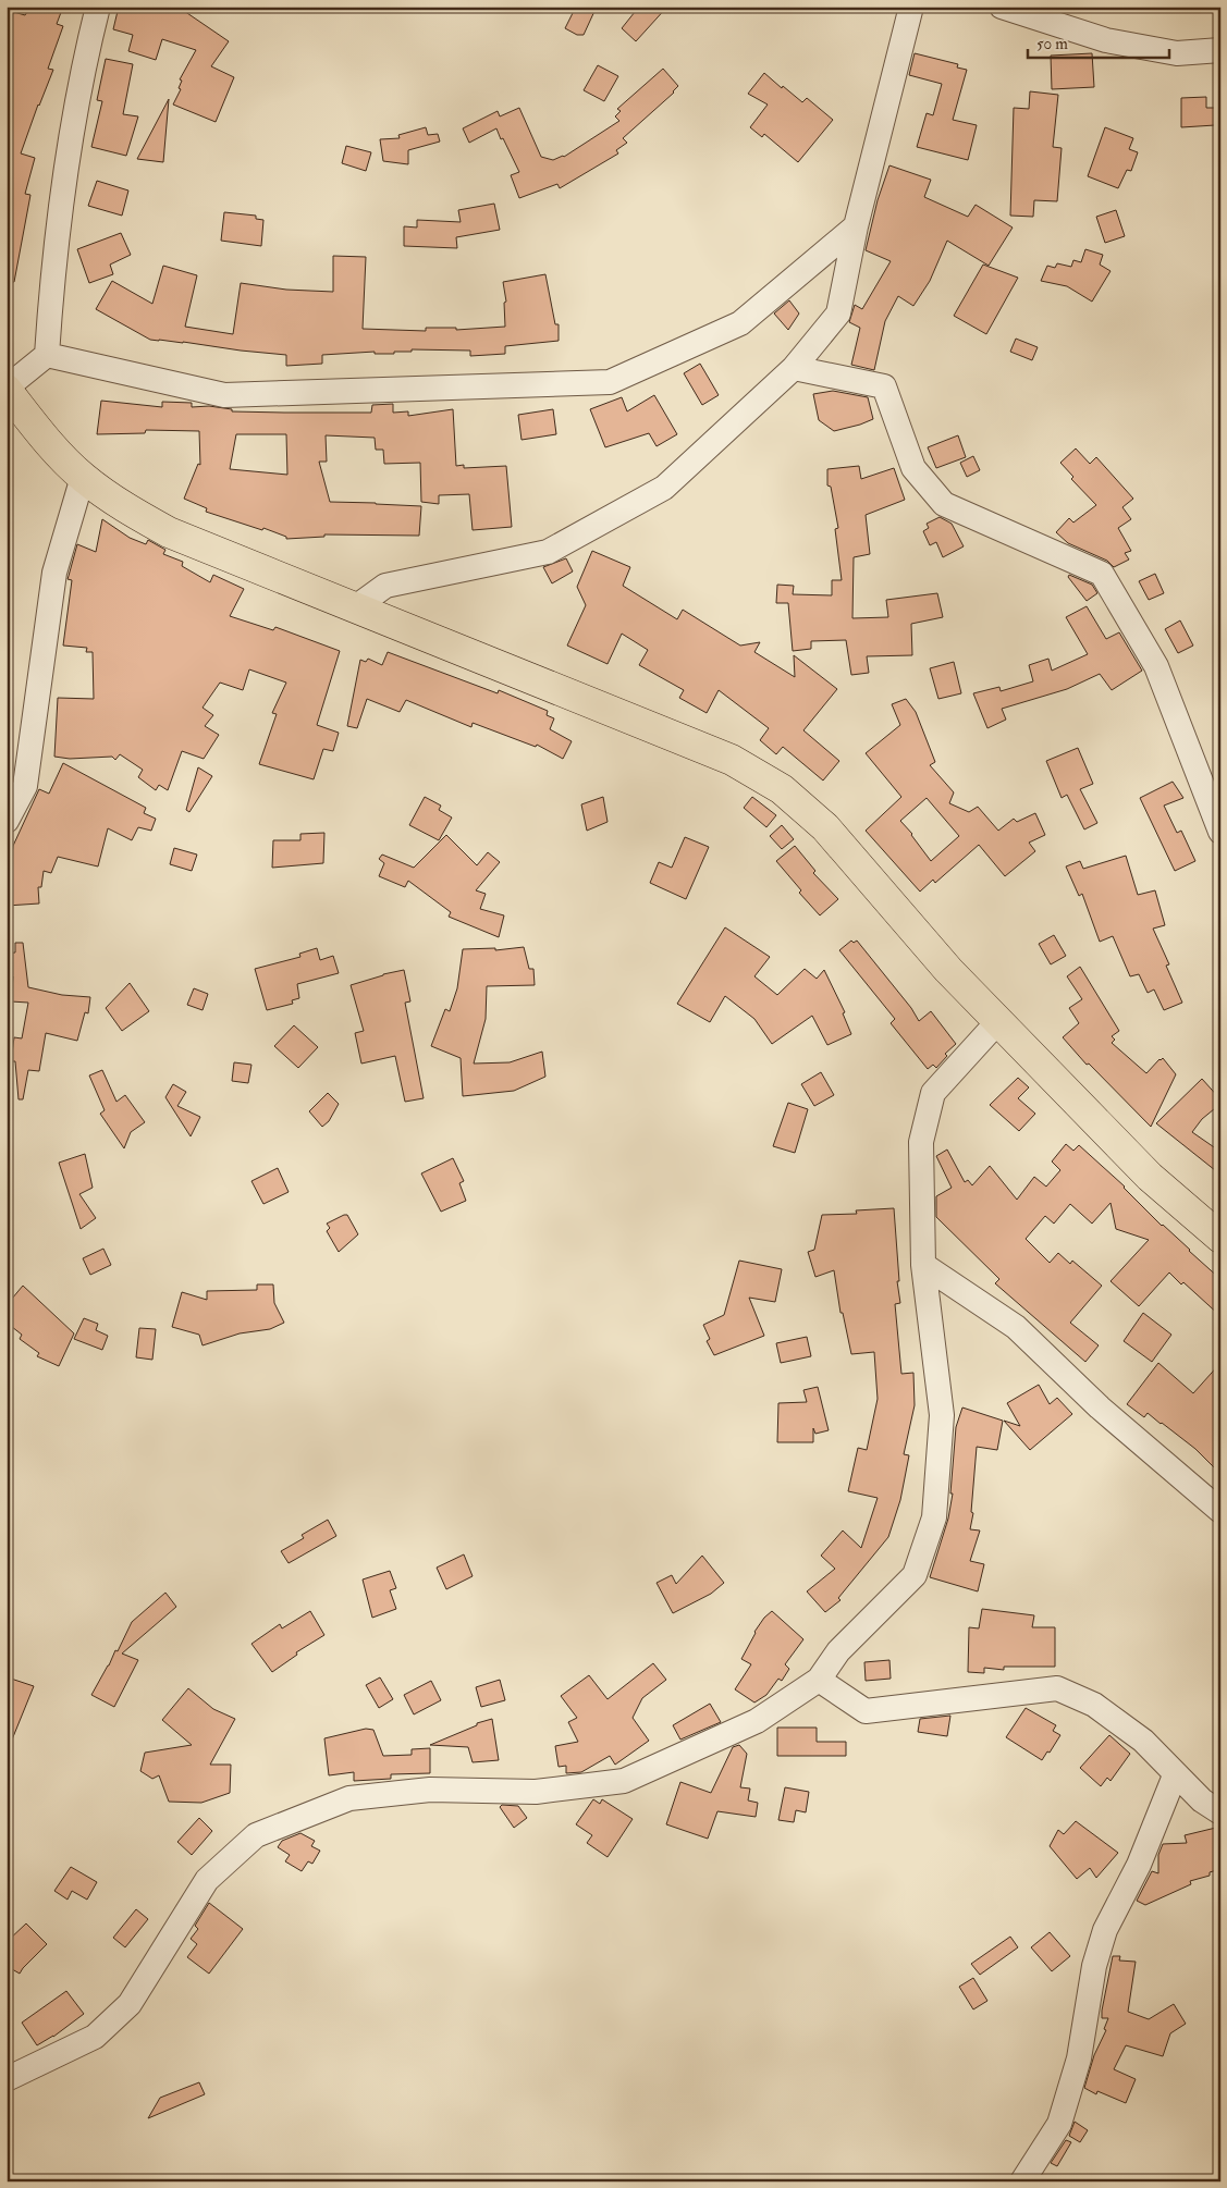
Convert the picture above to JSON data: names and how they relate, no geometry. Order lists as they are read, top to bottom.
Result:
{
  "scale_bar": "50 m"
}
